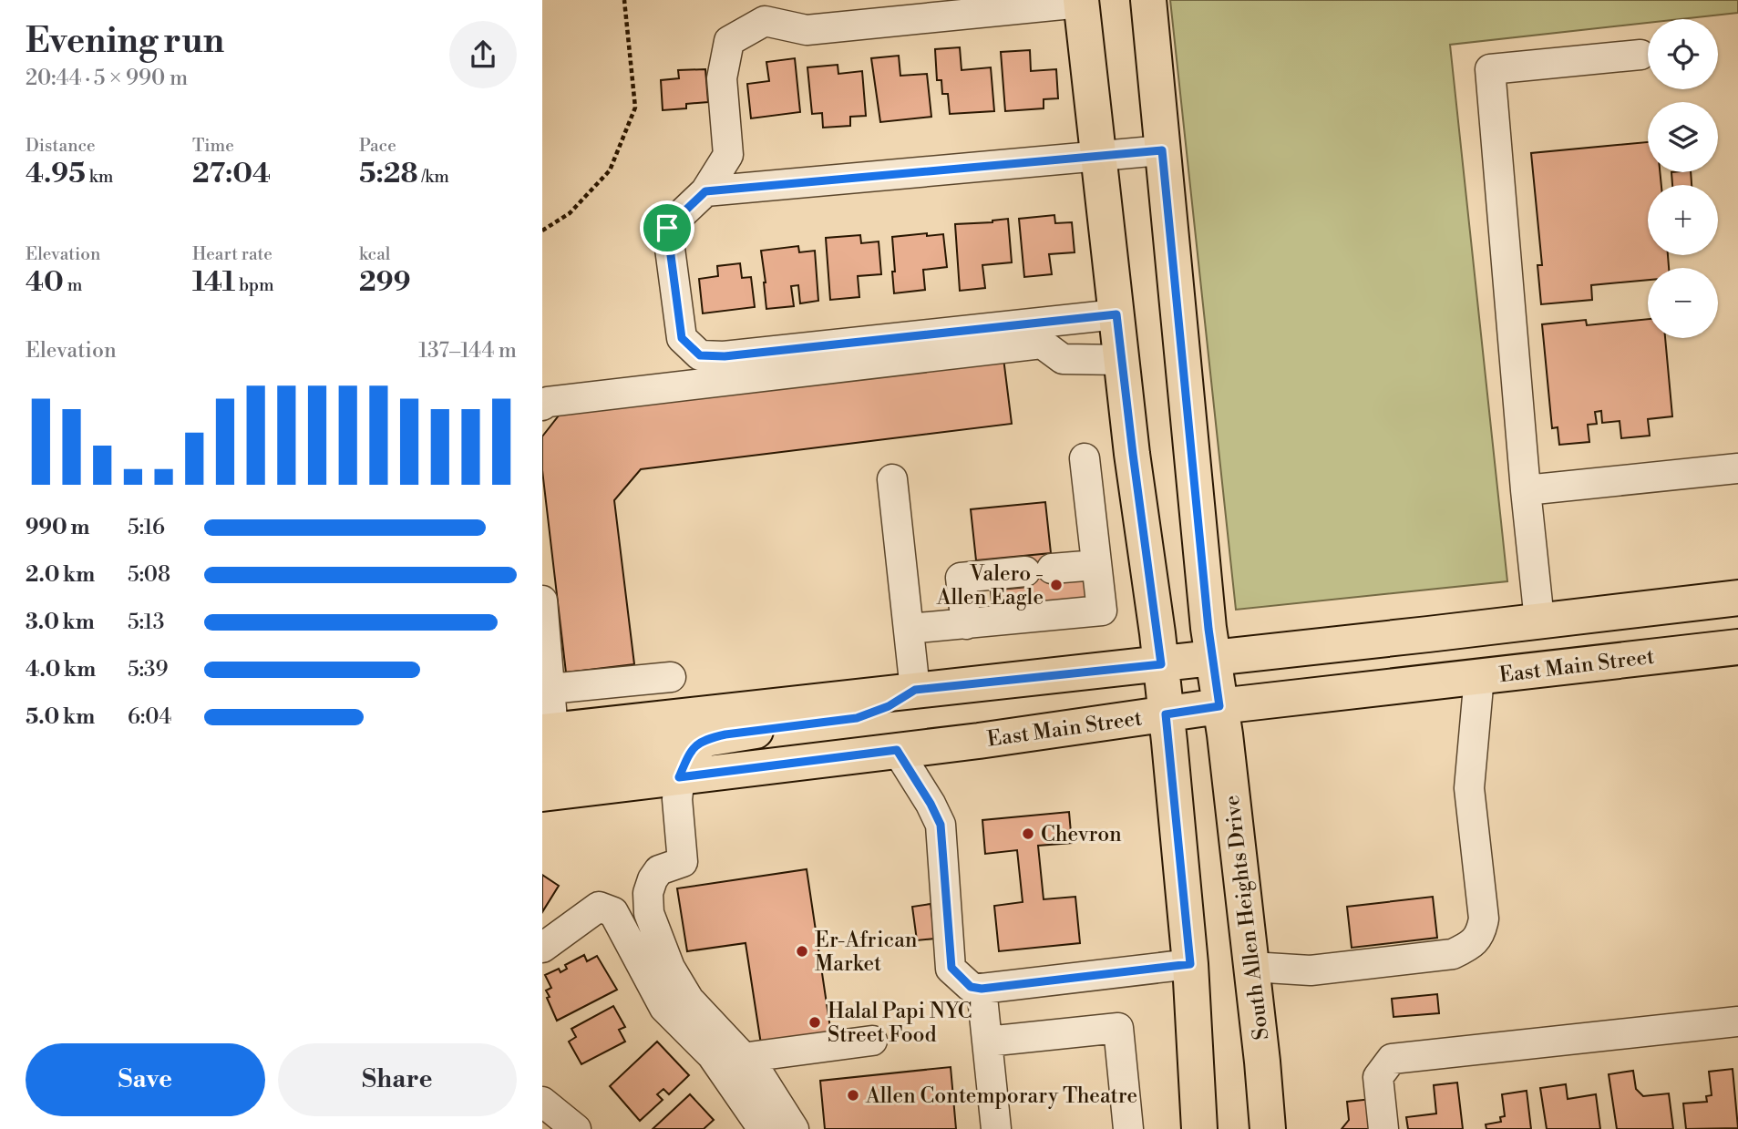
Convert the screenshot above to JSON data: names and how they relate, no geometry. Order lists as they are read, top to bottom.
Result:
{
  "streets": {
    "main road": ["East Main Street", "South Allen Heights Drive"]
  },
  "crossings": [
    ["East Main Street", "South Allen Heights Drive"]
  ],
  "places": [
    "Valero - Allen Eagle",
    "Chevron",
    "Er-African Market",
    "Halal Papi NYC Street Food",
    "Allen Contemporary Theatre"
  ],
  "page": {
    "heading": ["Evening run", "20:44 · 5 × 990 m"],
    "map_buttons": ["+", "−"],
    "stats": [
      ["Distance", "4.95 km"],
      ["Time", "27:04"],
      ["Pace", "5:28 /km"],
      ["Elevation", "40 m"],
      ["Heart rate", "141 bpm"],
      ["kcal", "299"]
    ],
    "chart": ["Elevation", "137–144 m"],
    "list": [
      {
        "name": "990 m",
        "note": "5:16"
      },
      {
        "name": "2.0 km",
        "note": "5:08"
      },
      {
        "name": "3.0 km",
        "note": "5:13"
      },
      {
        "name": "4.0 km",
        "note": "5:39"
      },
      {
        "name": "5.0 km",
        "note": "6:04"
      }
    ],
    "buttons": ["Save", "Share"]
  }
}
